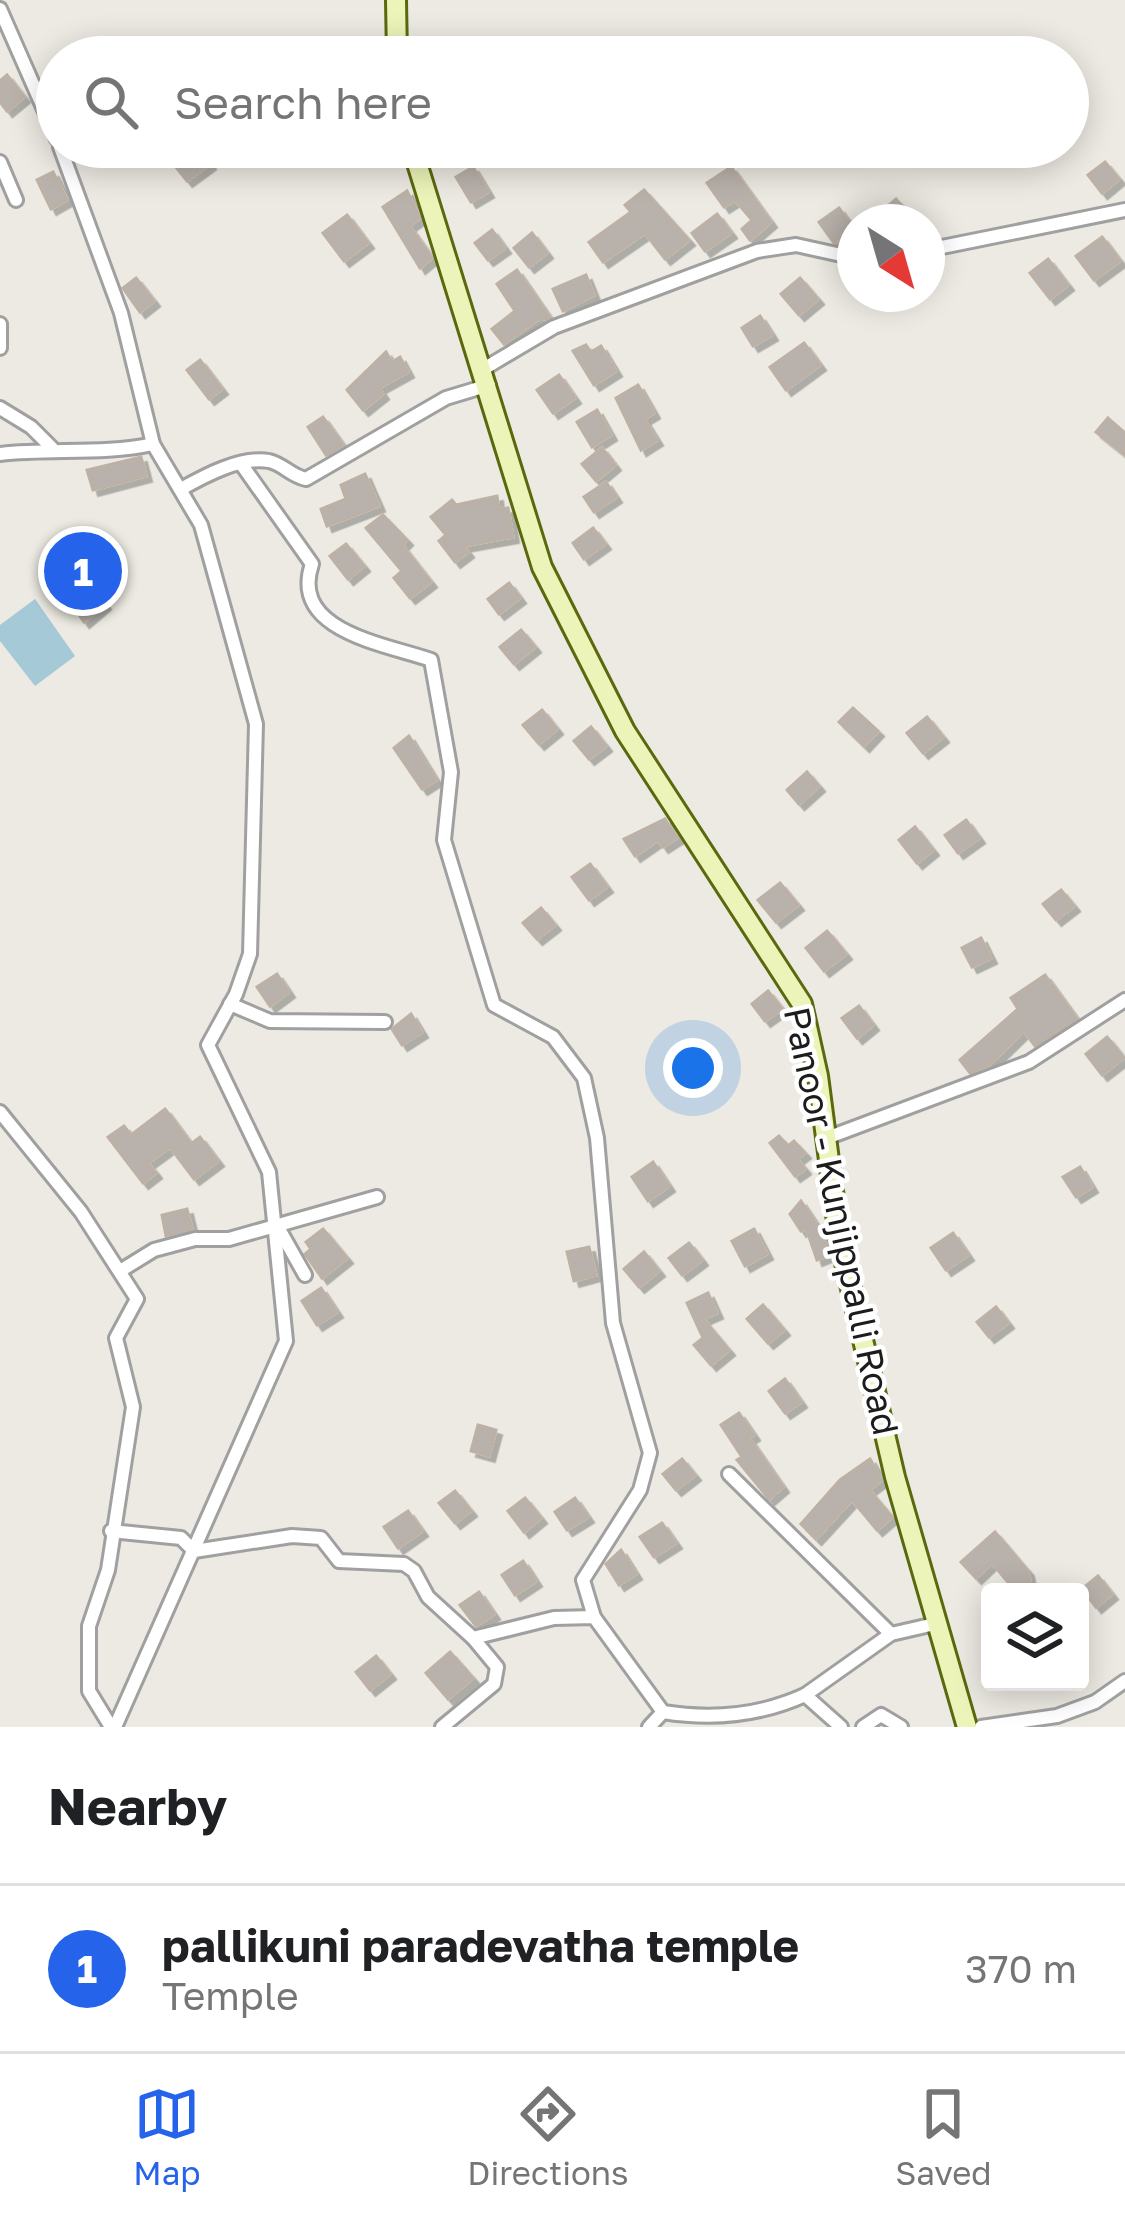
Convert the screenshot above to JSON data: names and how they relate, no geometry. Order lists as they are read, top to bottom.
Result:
{
  "streets": {
    "main road": ["Panoor - Kunjippalli Road"]
  },
  "north": "bottom right",
  "page": {
    "search": "Search here",
    "pins": "1",
    "heading": "Nearby",
    "list": [
      {
        "mark": "1",
        "name": "pallikuni paradevatha temple",
        "note": "Temple",
        "value": "370 m"
      }
    ],
    "nav": ["Map", "Directions", "Saved"]
  }
}
